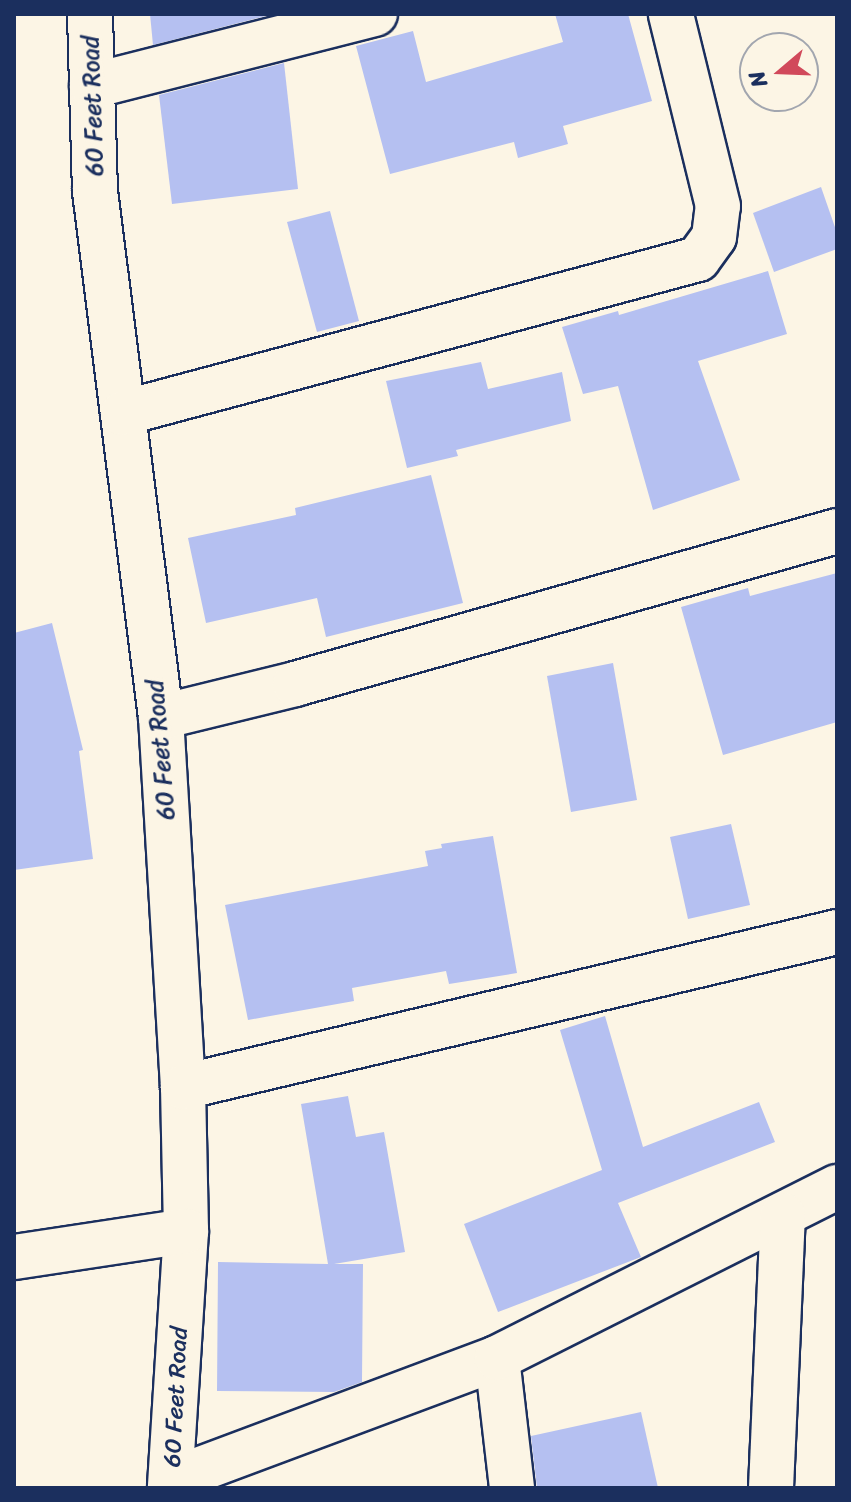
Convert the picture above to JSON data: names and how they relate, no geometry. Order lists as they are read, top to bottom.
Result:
{
  "streets": {
    "street": ["60 Feet Road"]
  },
  "north": "left"
}
